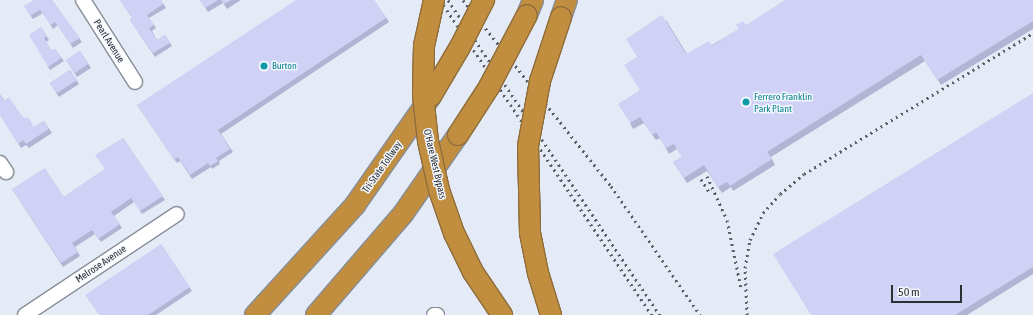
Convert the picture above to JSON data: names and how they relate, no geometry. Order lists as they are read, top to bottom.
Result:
{
  "streets": {
    "highway": ["O'Hare West Bypass", "Tri-State Tollway"],
    "street": ["Pearl Avenue", "Melrose Avenue"]
  },
  "places": ["Burton", "Ferrero Franklin Park Plant"],
  "scale_bar": "50 m"
}
